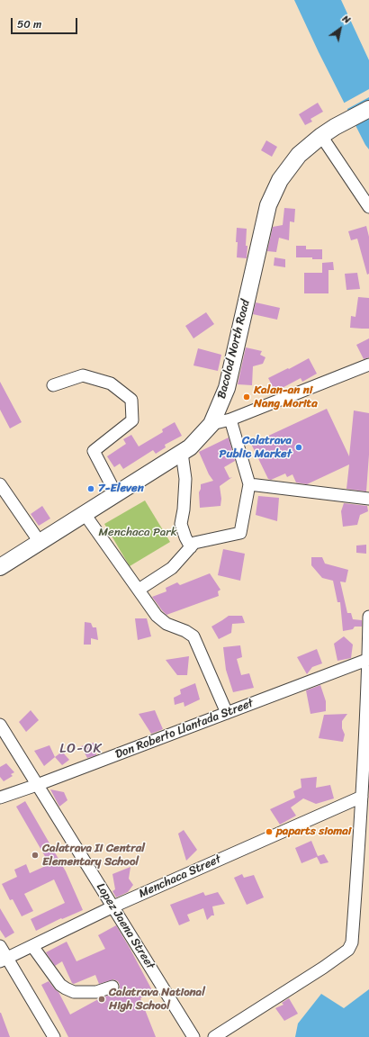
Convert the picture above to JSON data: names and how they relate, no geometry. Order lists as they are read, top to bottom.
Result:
{
  "streets": {
    "highway": ["Bacolod North Road"],
    "street": ["Don Roberto Llantada Street", "Menchaca Street", "Lopez Jaena Street"]
  },
  "crossings": [
    ["Don Roberto Llantada Street", "Lopez Jaena Street"],
    ["Menchaca Street", "Lopez Jaena Street"]
  ],
  "districts": ["LO-OK"],
  "parks": ["Menchaca Park"],
  "places": [
    "Kalan-an ni Nang Morita",
    "Calatrava Public Market",
    "7-Eleven",
    "paparts siomai",
    "Calatrava II Central Elementary School",
    "Calatrava National High School"
  ],
  "scale_bar": "50 m",
  "north": "top right"
}
